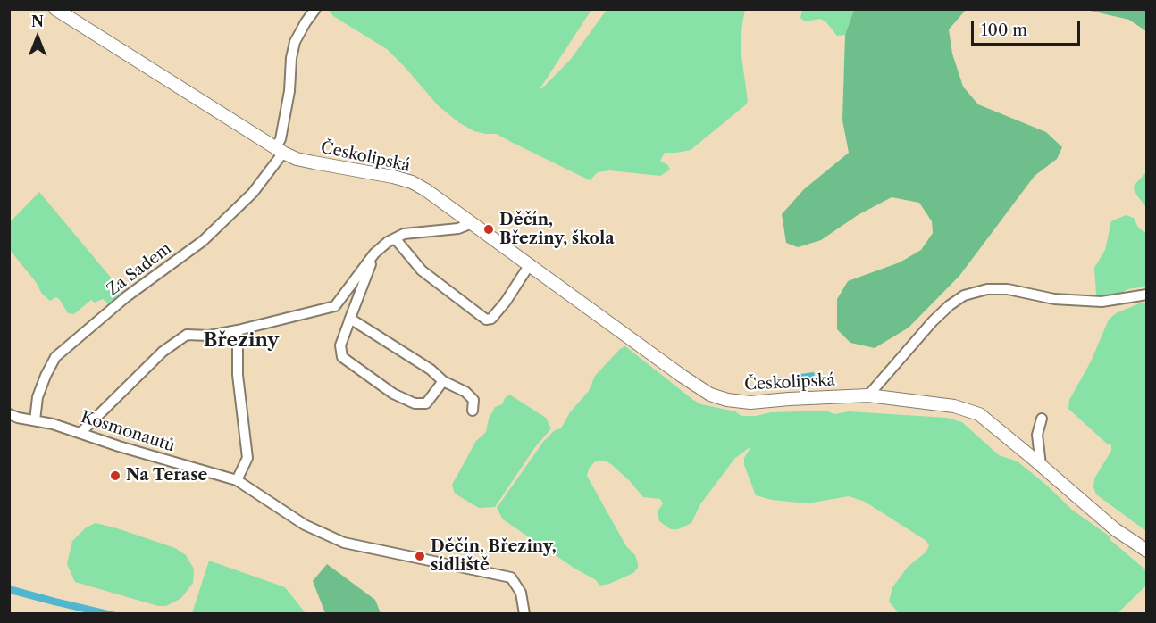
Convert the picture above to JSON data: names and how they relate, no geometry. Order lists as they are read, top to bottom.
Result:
{
  "streets": {
    "main road": ["Českolipská"],
    "street": ["Za Sadem", "Kosmonautů"]
  },
  "crossings": [
    ["Českolipská", "Za Sadem"],
    ["Za Sadem", "Kosmonautů"]
  ],
  "districts": ["Březiny"],
  "places": ["Děčín, Březiny, škola", "Na Terase", "Děčín, Březiny, sídliště"],
  "scale_bar": "100 m",
  "north": "top"
}
